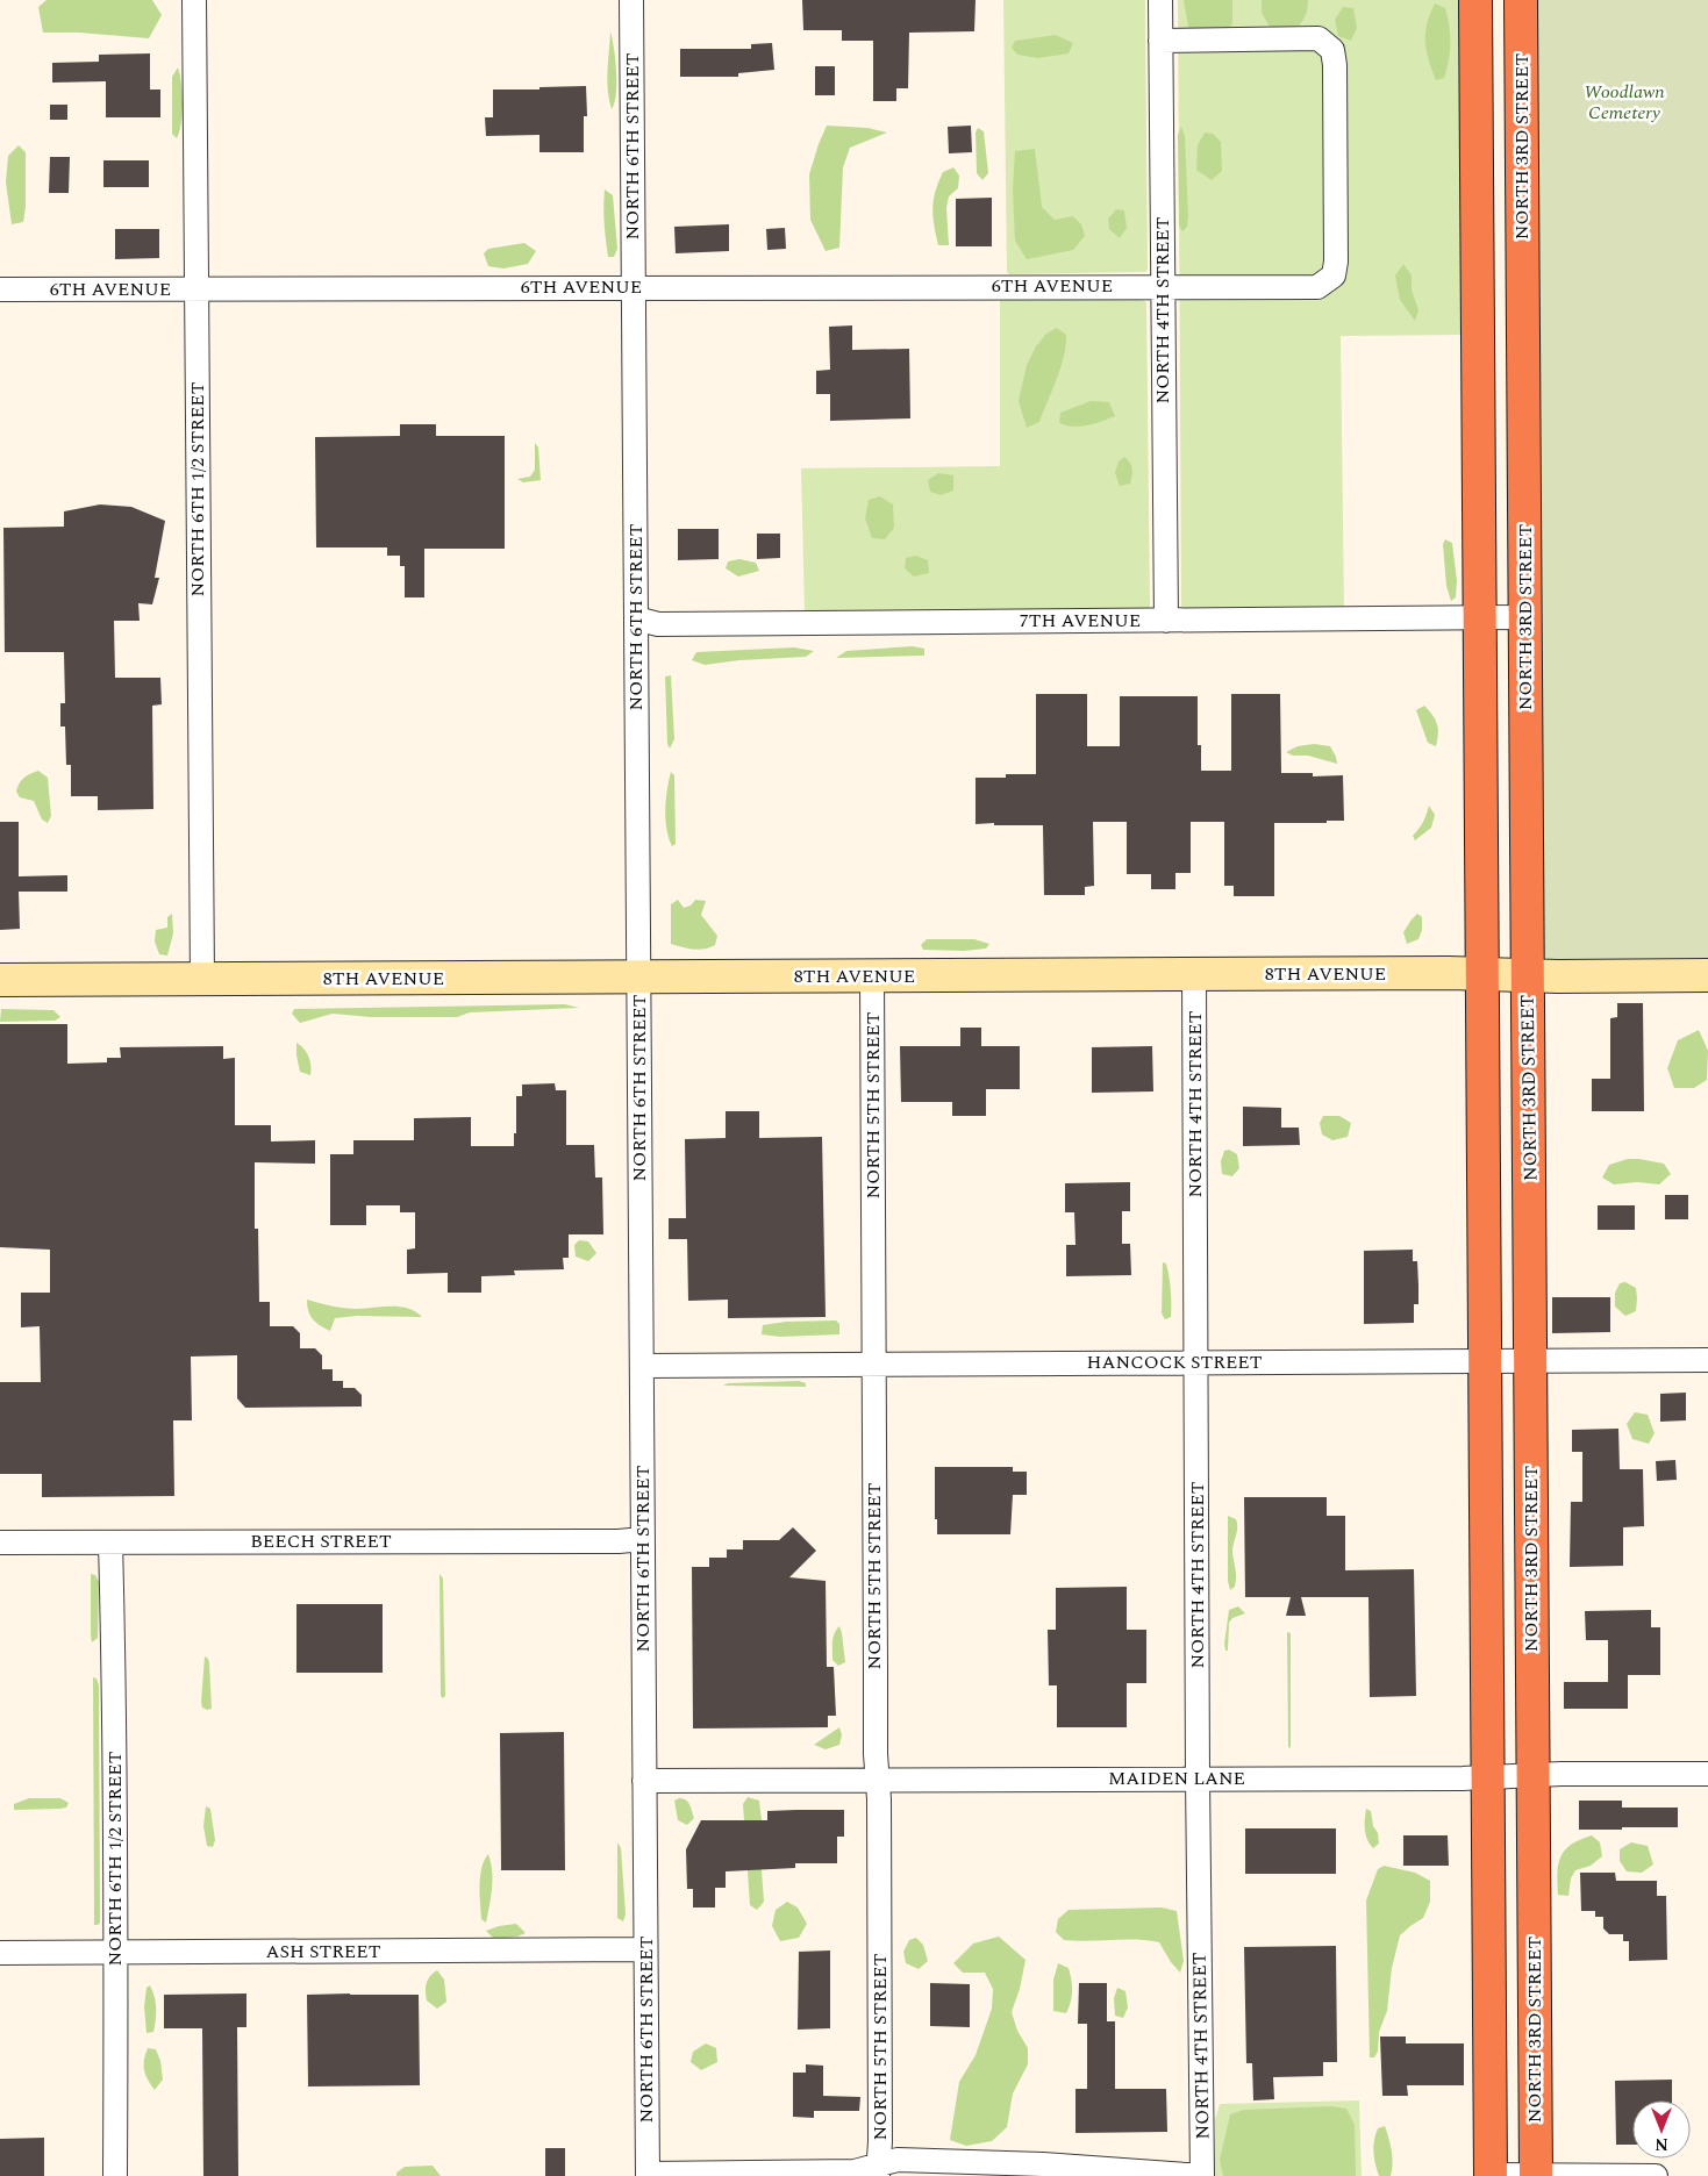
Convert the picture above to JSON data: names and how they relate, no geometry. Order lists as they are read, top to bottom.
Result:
{
  "streets": {
    "highway": ["NORTH 3RD STREET"],
    "street": [
      "NORTH 6TH STREET",
      "6TH AVENUE",
      "NORTH 4TH STREET",
      "NORTH 6TH 1/2 STREET",
      "7TH AVENUE",
      "8TH AVENUE",
      "NORTH 5TH STREET",
      "HANCOCK STREET",
      "BEECH STREET",
      "MAIDEN LANE",
      "ASH STREET"
    ]
  },
  "crossings": [
    ["NORTH 6TH STREET", "6TH AVENUE"],
    ["NORTH 6TH STREET", "7TH AVENUE"],
    ["NORTH 6TH STREET", "8TH AVENUE"],
    ["NORTH 6TH STREET", "HANCOCK STREET"],
    ["NORTH 6TH STREET", "BEECH STREET"],
    ["NORTH 6TH STREET", "MAIDEN LANE"],
    ["NORTH 6TH STREET", "ASH STREET"],
    ["NORTH 3RD STREET", "7TH AVENUE"],
    ["NORTH 3RD STREET", "8TH AVENUE"],
    ["NORTH 3RD STREET", "HANCOCK STREET"],
    ["NORTH 3RD STREET", "MAIDEN LANE"],
    ["6TH AVENUE", "NORTH 4TH STREET"],
    ["6TH AVENUE", "NORTH 6TH 1/2 STREET"],
    ["NORTH 4TH STREET", "7TH AVENUE"],
    ["NORTH 4TH STREET", "8TH AVENUE"],
    ["NORTH 4TH STREET", "HANCOCK STREET"],
    ["NORTH 4TH STREET", "MAIDEN LANE"],
    ["NORTH 6TH 1/2 STREET", "8TH AVENUE"],
    ["NORTH 6TH 1/2 STREET", "BEECH STREET"],
    ["NORTH 6TH 1/2 STREET", "ASH STREET"],
    ["8TH AVENUE", "NORTH 5TH STREET"],
    ["NORTH 5TH STREET", "HANCOCK STREET"],
    ["NORTH 5TH STREET", "MAIDEN LANE"]
  ],
  "parks": ["Woodlawn Cemetery"],
  "north": "bottom"
}
